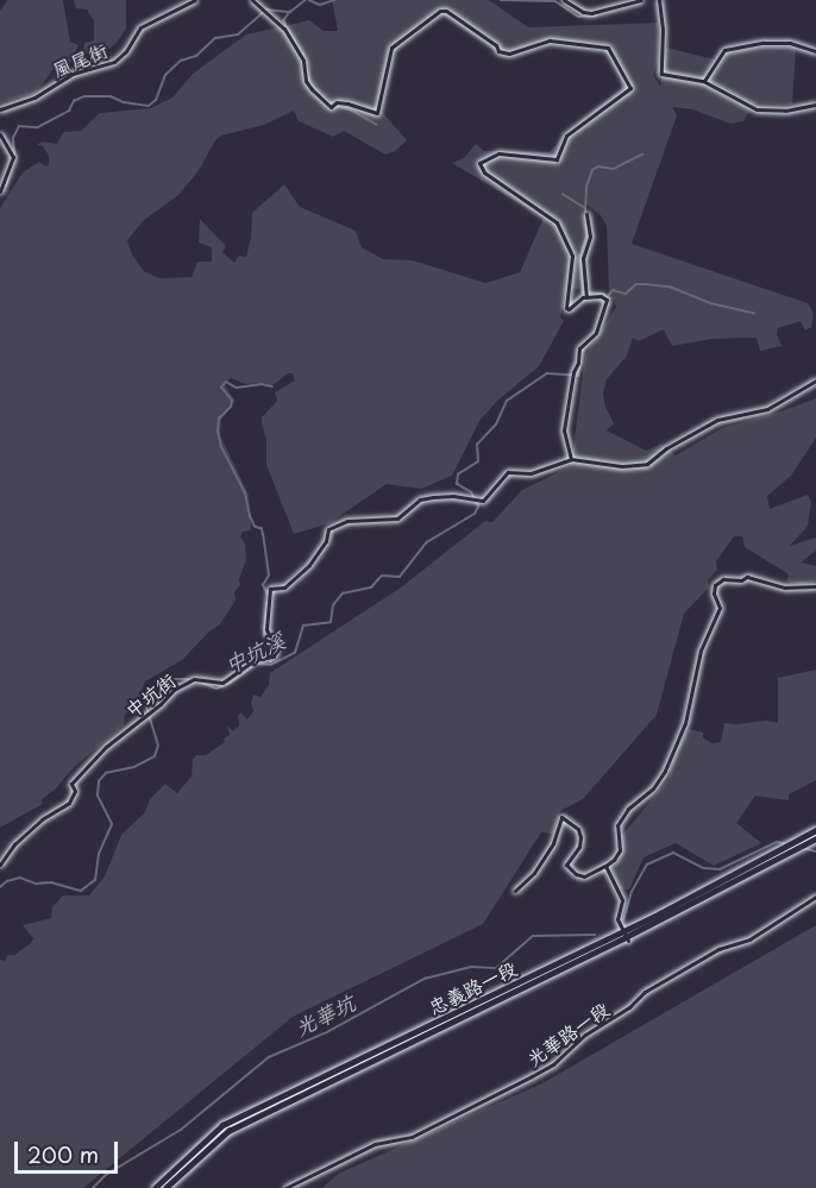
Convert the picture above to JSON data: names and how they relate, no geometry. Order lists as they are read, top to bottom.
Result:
{
  "streets": {
    "main road": ["忠義路一段"],
    "street": ["風尾街", "中坑街", "光華路一段"]
  },
  "water": ["中坑溪", "光華坑"],
  "scale_bar": "200 m"
}
